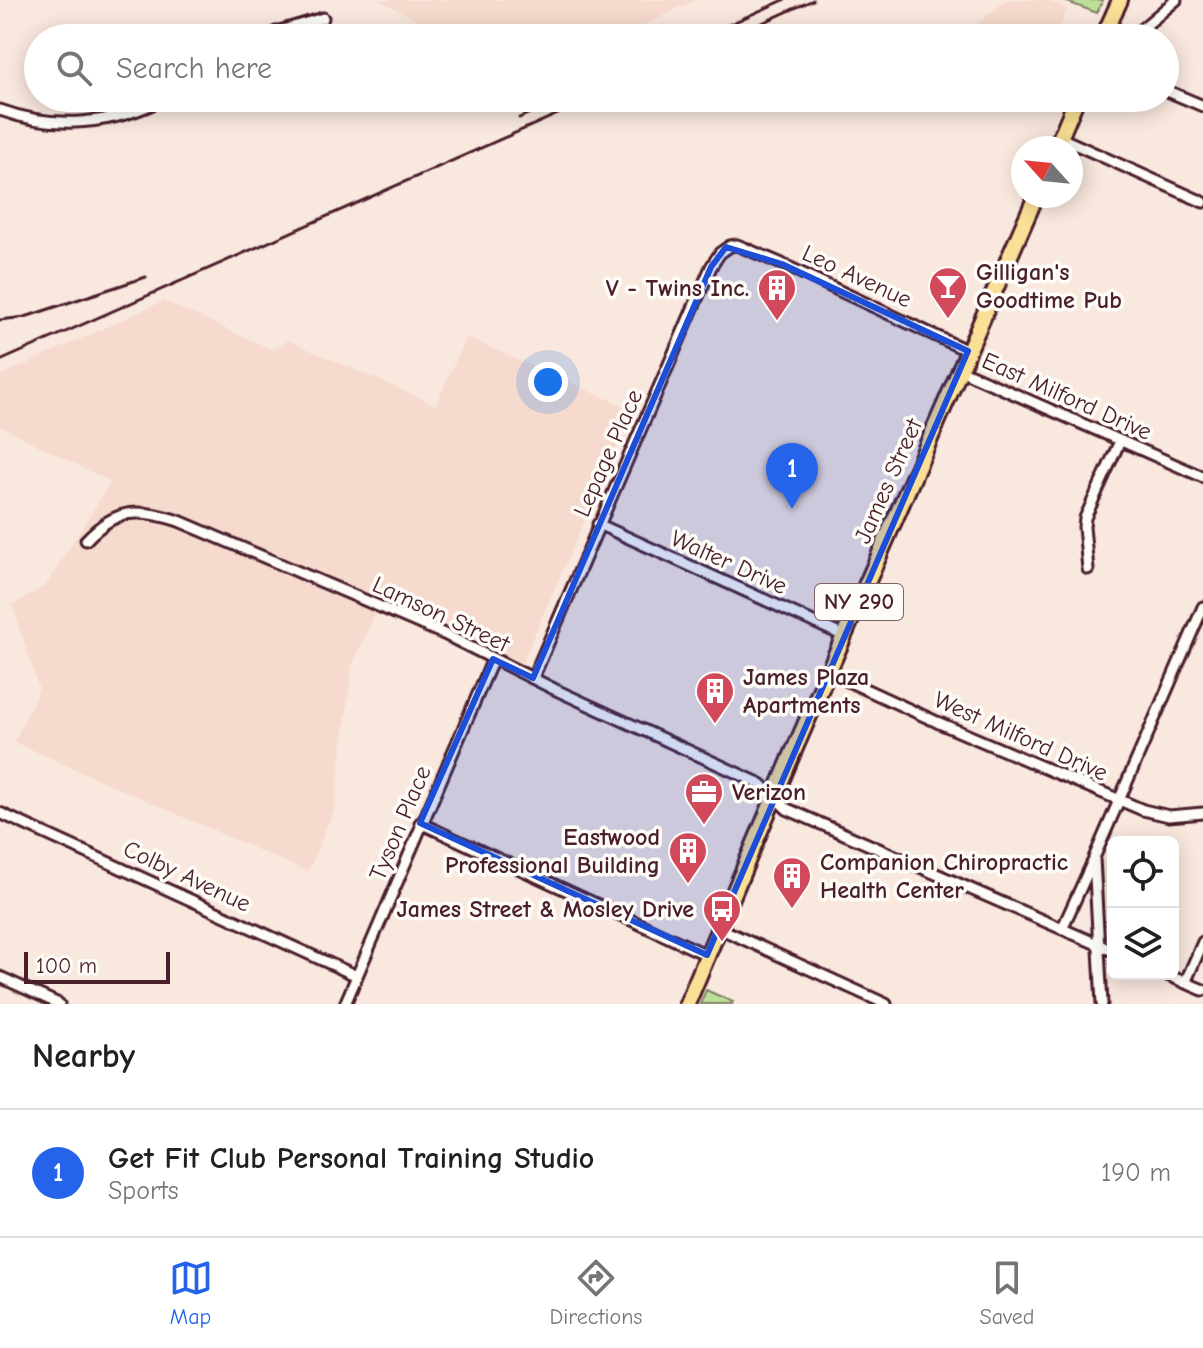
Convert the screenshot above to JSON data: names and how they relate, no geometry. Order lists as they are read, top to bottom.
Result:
{
  "streets": {
    "main road": ["James Street", "NY 290"],
    "street": [
      "Leo Avenue",
      "East Milford Drive",
      "Lepage Place",
      "Walter Drive",
      "Lamson Street",
      "West Milford Drive",
      "Tyson Place",
      "Colby Avenue"
    ]
  },
  "crossings": [
    ["Leo Avenue", "Lepage Place"],
    ["Leo Avenue", "James Street"],
    ["East Milford Drive", "James Street"],
    ["Lepage Place", "Walter Drive"],
    ["Lepage Place", "Lamson Street"],
    ["James Street", "Walter Drive"],
    ["James Street", "Lamson Street"],
    ["James Street", "West Milford Drive"],
    ["Lamson Street", "Tyson Place"],
    ["Tyson Place", "Colby Avenue"]
  ],
  "places": {
    "bar": ["Gilligan's Goodtime Pub"],
    "building": [
      "V - Twins Inc.",
      "James Plaza Apartments",
      "Eastwood Professional Building",
      "Companion Chiropractic Health Center"
    ],
    "office": ["Verizon"],
    "bus stop": ["James Street & Mosley Drive"]
  },
  "scale_bar": "100 m",
  "north": "top left",
  "page": {
    "search": "Search here",
    "pins": "1",
    "scale": "100 m",
    "heading": "Nearby",
    "list": [
      {
        "mark": "1",
        "name": "Get Fit Club Personal Training Studio",
        "note": "Sports",
        "value": "190 m"
      }
    ],
    "nav": ["Map", "Directions", "Saved"]
  }
}
